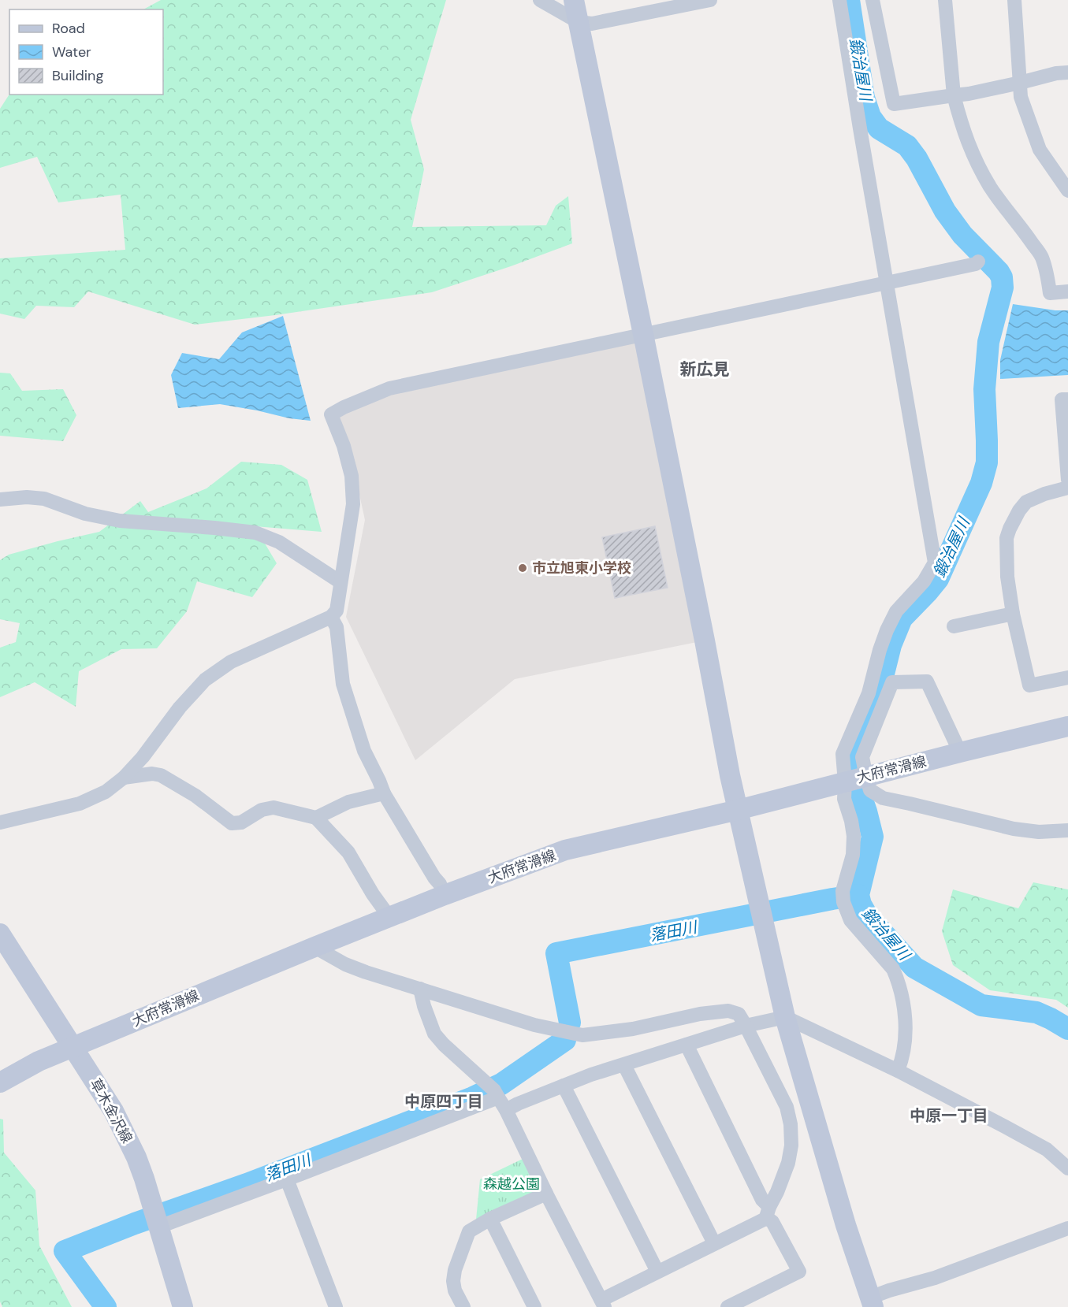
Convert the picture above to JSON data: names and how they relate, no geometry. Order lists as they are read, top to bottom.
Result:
{
  "streets": {
    "main road": ["大府常滑線", "草木金沢線"]
  },
  "crossings": [
    ["大府常滑線", "草木金沢線"]
  ],
  "districts": ["新広見", "中原四丁目", "中原一丁目"],
  "water": ["鍛治屋川", "落田川"],
  "parks": ["森越公園"],
  "places": ["市立旭東小学校"],
  "legend": ["Road", "Water", "Building"]
}
